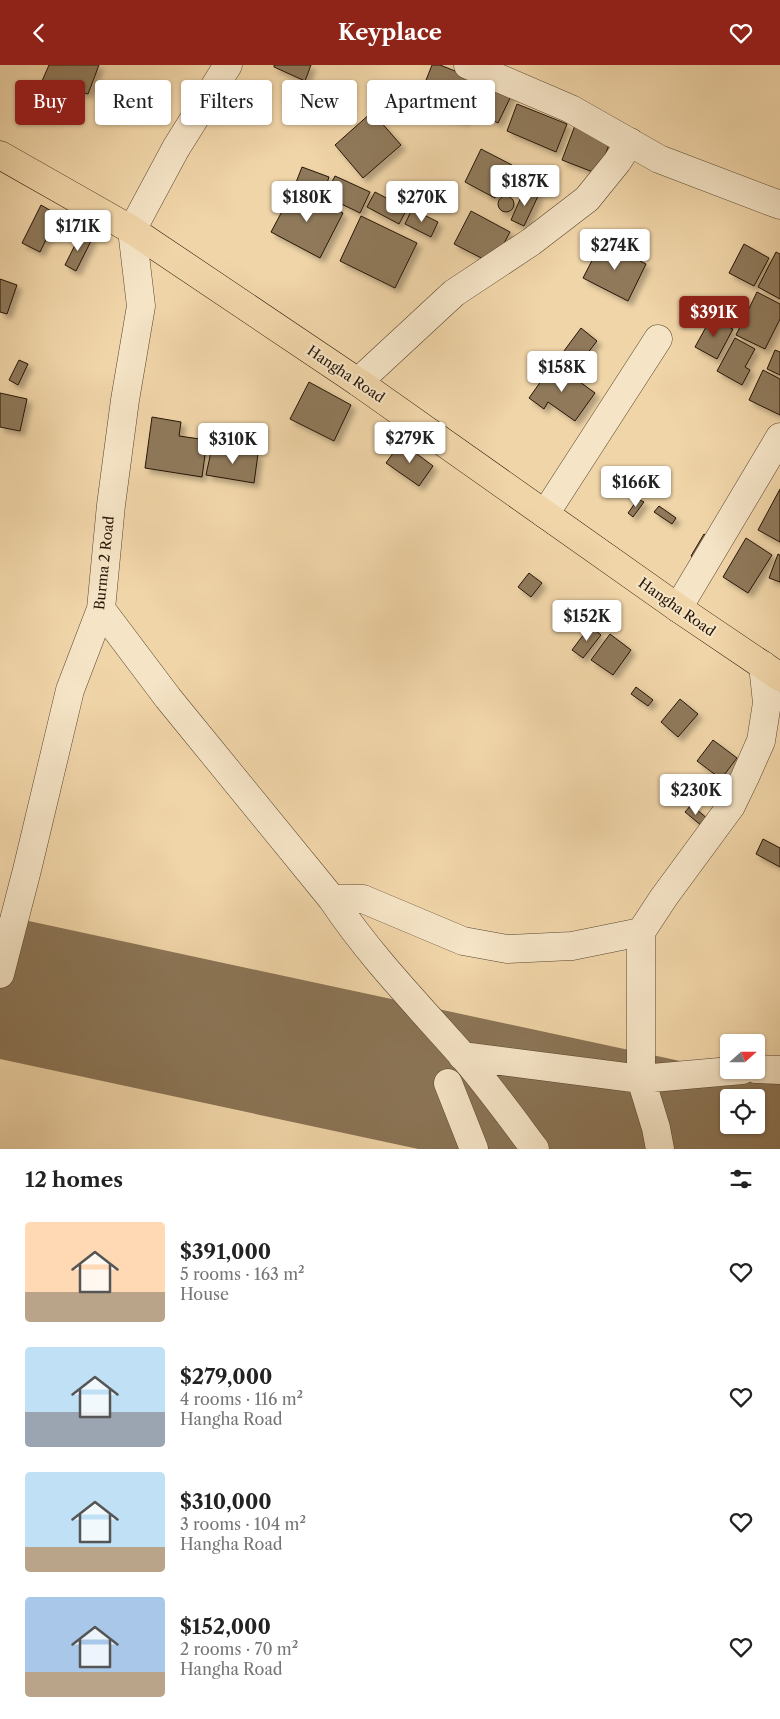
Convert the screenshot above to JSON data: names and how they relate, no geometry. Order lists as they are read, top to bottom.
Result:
{
  "streets": {
    "highway": ["Hangha Road"],
    "street": ["Burma 2 Road"]
  },
  "crossings": [
    ["Hangha Road", "Burma 2 Road"]
  ],
  "north": "right",
  "page": {
    "header": "Keyplace",
    "chip": [
      "Buy",
      "Rent",
      "Filters",
      "New",
      "Apartment"
    ],
    "price": [
      "$187K",
      "$180K",
      "$270K",
      "$171K",
      "$274K",
      "$391K",
      "$158K",
      "$279K",
      "$310K",
      "$166K",
      "$152K",
      "$230K"
    ],
    "heading": "12 homes",
    "list": [
      {
        "name": "$391,000",
        "note": "5 rooms · 163 m² · House"
      },
      {
        "name": "$279,000",
        "note": "4 rooms · 116 m² · Hangha Road"
      },
      {
        "name": "$310,000",
        "note": "3 rooms · 104 m² · Hangha Road"
      },
      {
        "name": "$152,000",
        "note": "2 rooms · 70 m² · Hangha Road"
      }
    ]
  }
}
